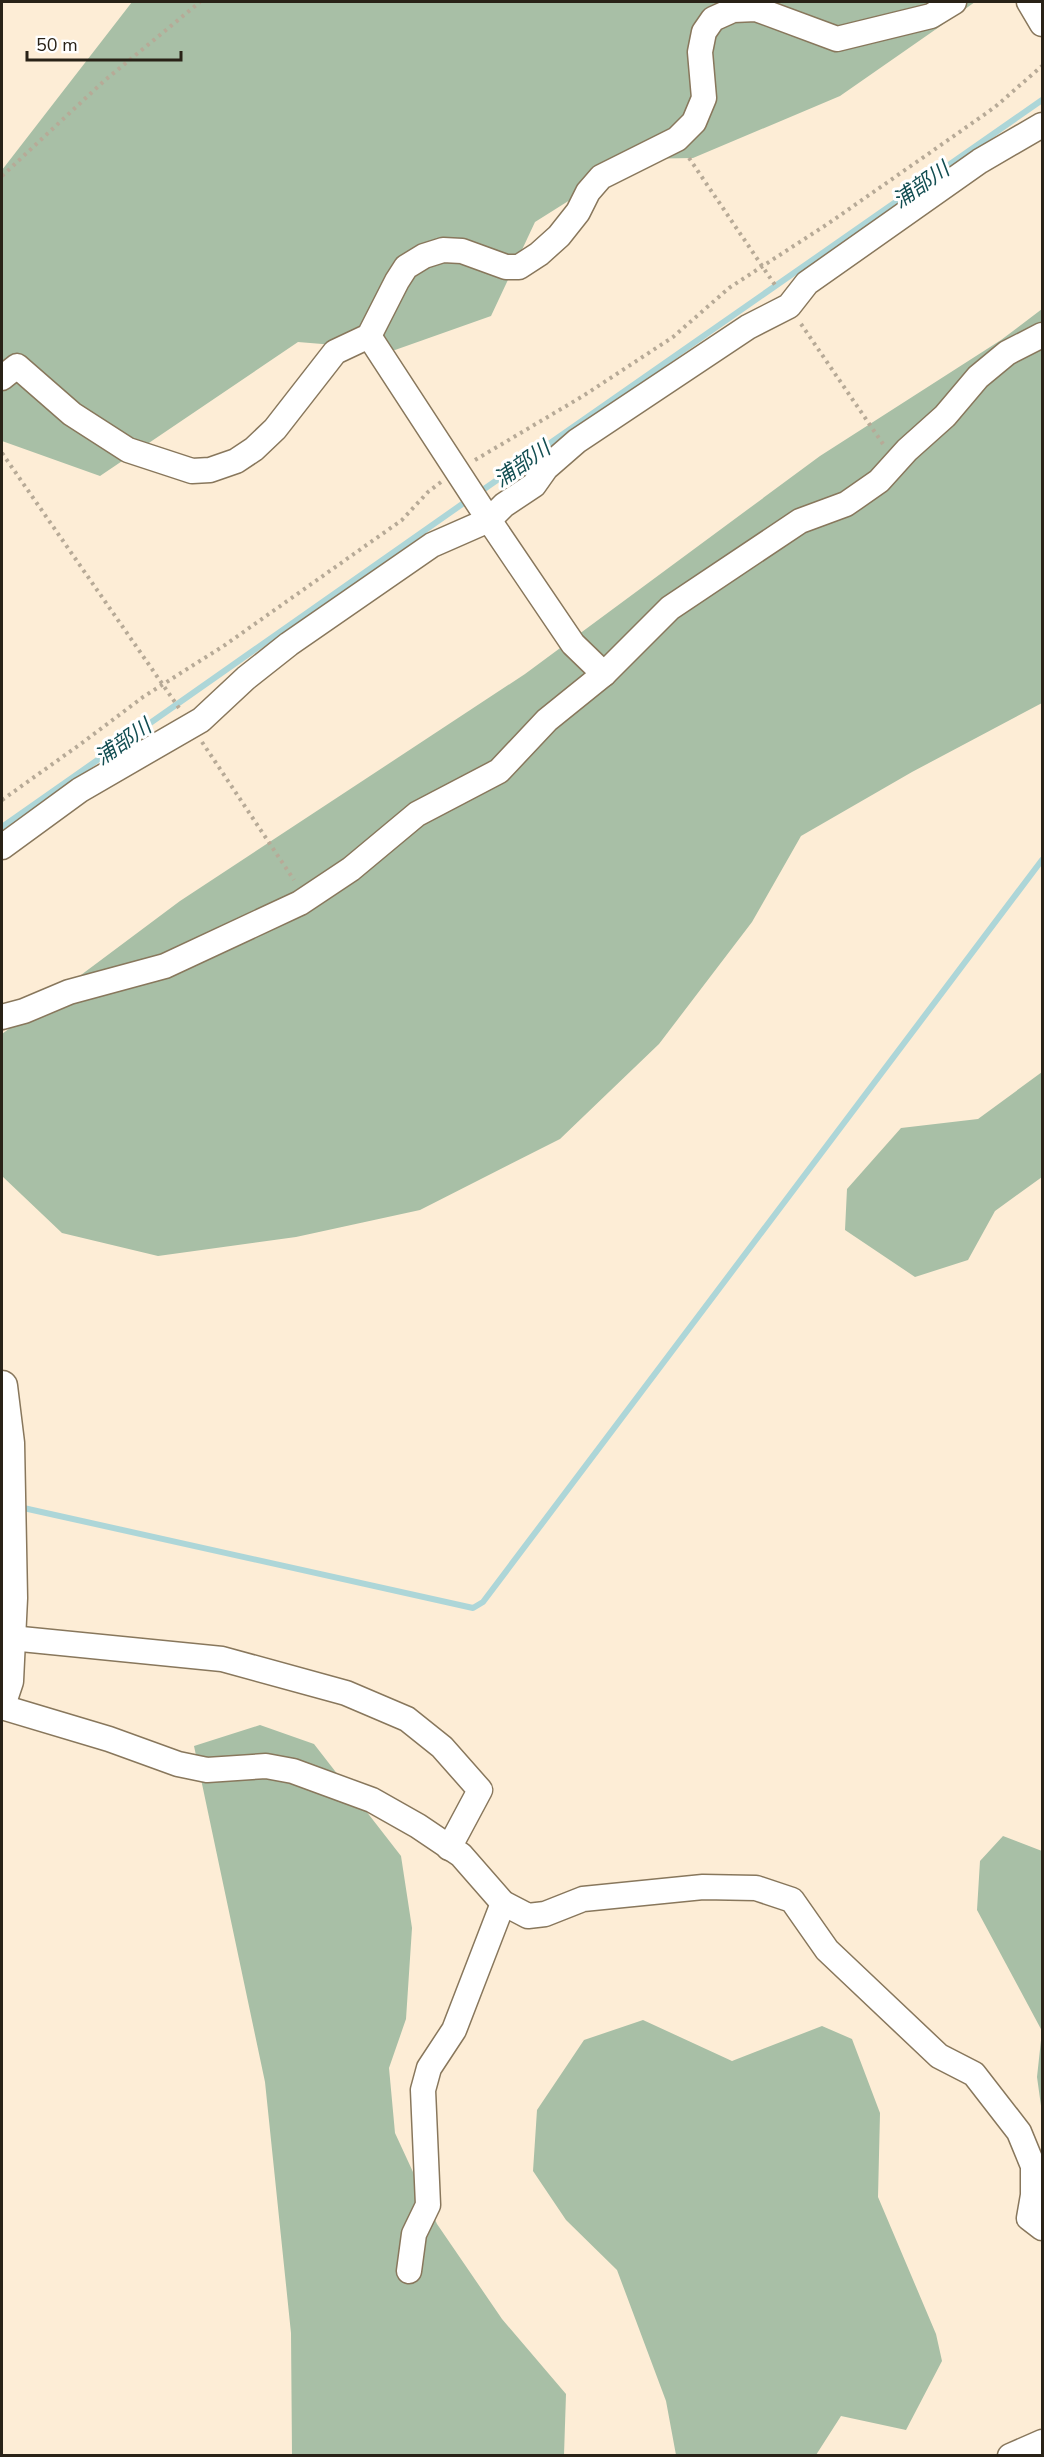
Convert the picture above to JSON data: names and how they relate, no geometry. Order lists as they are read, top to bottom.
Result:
{
  "water": ["浦部川"],
  "scale_bar": "50 m"
}
